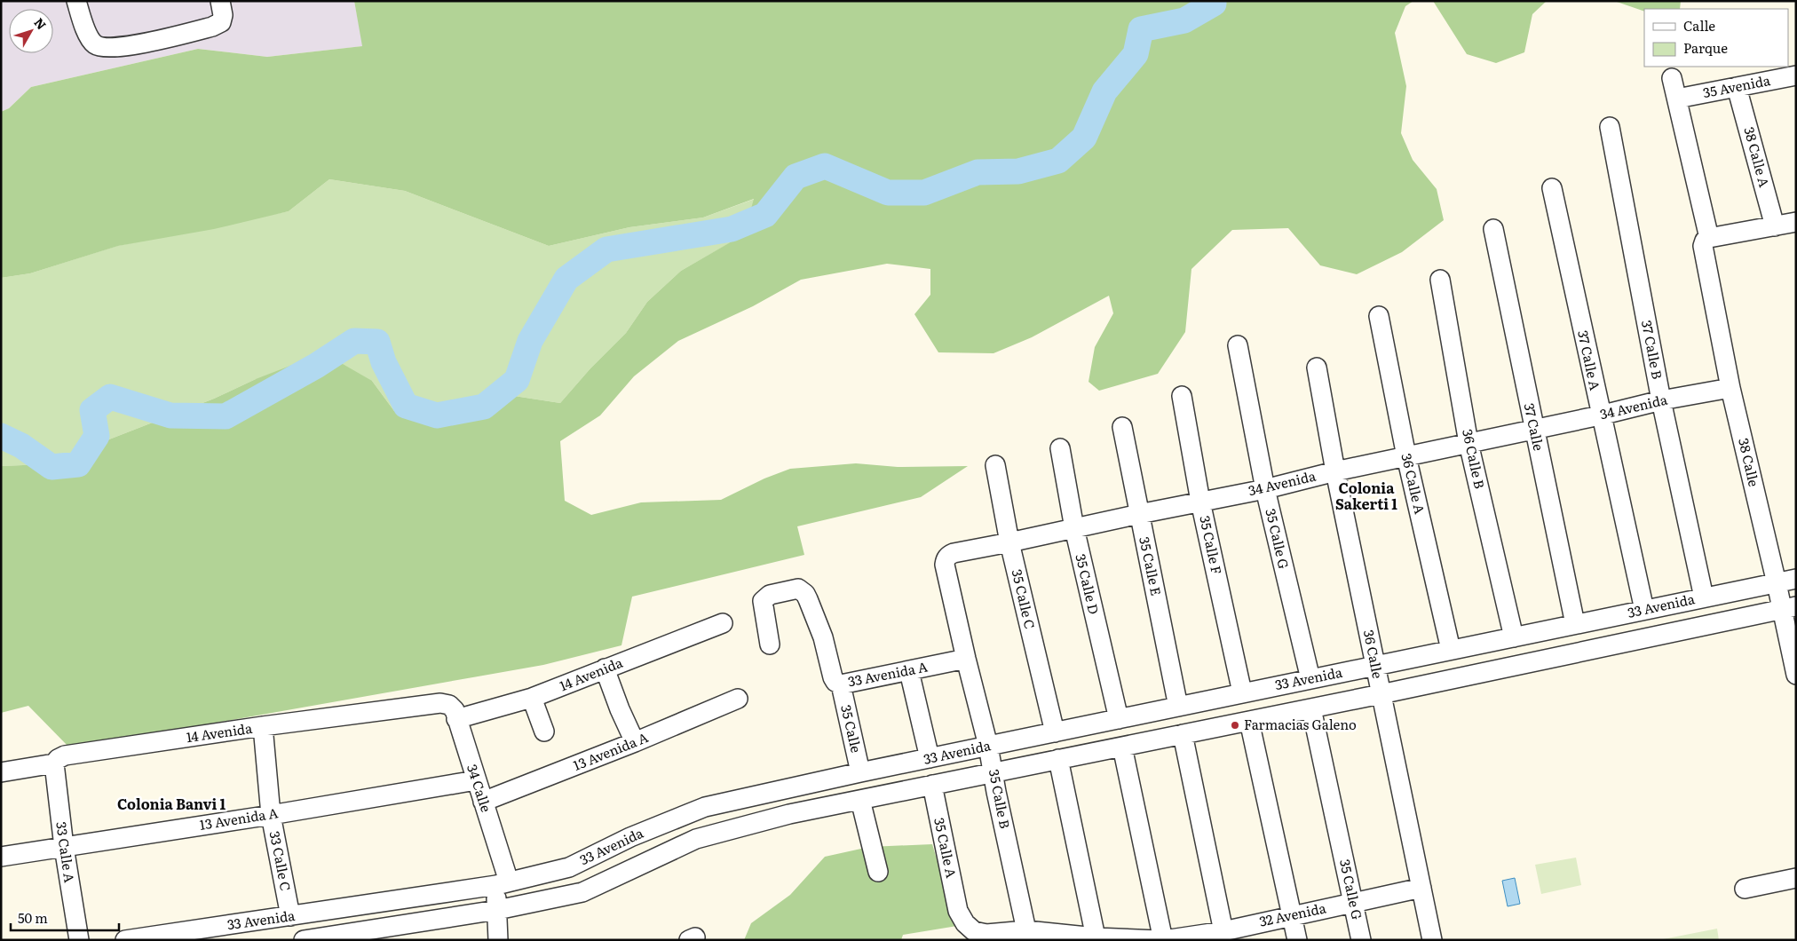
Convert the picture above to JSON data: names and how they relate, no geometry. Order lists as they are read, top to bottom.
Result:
{
  "streets": {
    "street": [
      "35 Avenida",
      "38 Calle A",
      "37 Calle B",
      "37 Calle A",
      "34 Avenida",
      "37 Calle",
      "36 Calle B",
      "38 Calle",
      "36 Calle A",
      "35 Calle G",
      "35 Calle F",
      "35 Calle E",
      "35 Calle D",
      "35 Calle C",
      "33 Avenida",
      "36 Calle",
      "14 Avenida",
      "33 Avenida A",
      "35 Calle",
      "13 Avenida A",
      "34 Calle",
      "35 Calle B",
      "35 Calle A",
      "33 Calle A",
      "33 Calle C",
      "32 Avenida"
    ]
  },
  "crossings": [
    ["35 Avenida", "38 Calle A"],
    ["35 Avenida", "38 Calle"],
    ["37 Calle B", "34 Avenida"],
    ["37 Calle B", "33 Avenida"],
    ["37 Calle A", "34 Avenida"],
    ["37 Calle A", "33 Avenida"],
    ["34 Avenida", "37 Calle"],
    ["34 Avenida", "36 Calle B"],
    ["34 Avenida", "38 Calle"],
    ["34 Avenida", "36 Calle A"],
    ["34 Avenida", "35 Calle G"],
    ["34 Avenida", "35 Calle F"],
    ["34 Avenida", "35 Calle E"],
    ["34 Avenida", "35 Calle D"],
    ["34 Avenida", "35 Calle C"],
    ["34 Avenida", "36 Calle"],
    ["34 Avenida", "35 Calle B"],
    ["37 Calle", "33 Avenida"],
    ["36 Calle B", "33 Avenida"],
    ["38 Calle", "33 Avenida"],
    ["36 Calle A", "33 Avenida"],
    ["35 Calle G", "33 Avenida"],
    ["35 Calle G", "32 Avenida"],
    ["35 Calle F", "33 Avenida"],
    ["35 Calle E", "33 Avenida"],
    ["35 Calle D", "33 Avenida"],
    ["35 Calle C", "33 Avenida"],
    ["33 Avenida", "36 Calle"],
    ["33 Avenida", "35 Calle"],
    ["33 Avenida", "34 Calle"],
    ["33 Avenida", "35 Calle B"],
    ["33 Avenida", "35 Calle A"],
    ["33 Avenida", "33 Calle C"],
    ["36 Calle", "32 Avenida"],
    ["14 Avenida", "34 Calle"],
    ["14 Avenida", "33 Calle A"],
    ["14 Avenida", "33 Calle C"],
    ["33 Avenida A", "35 Calle"],
    ["33 Avenida A", "35 Calle B"],
    ["13 Avenida A", "34 Calle"],
    ["13 Avenida A", "33 Calle A"],
    ["13 Avenida A", "33 Calle C"],
    ["35 Calle B", "35 Calle A"]
  ],
  "districts": ["Colonia Sakerti 1", "Colonia Banvi 1"],
  "places": ["Farmacias Galeno"],
  "legend": ["Calle", "Parque"],
  "scale_bar": "50 m",
  "north": "top right"
}
